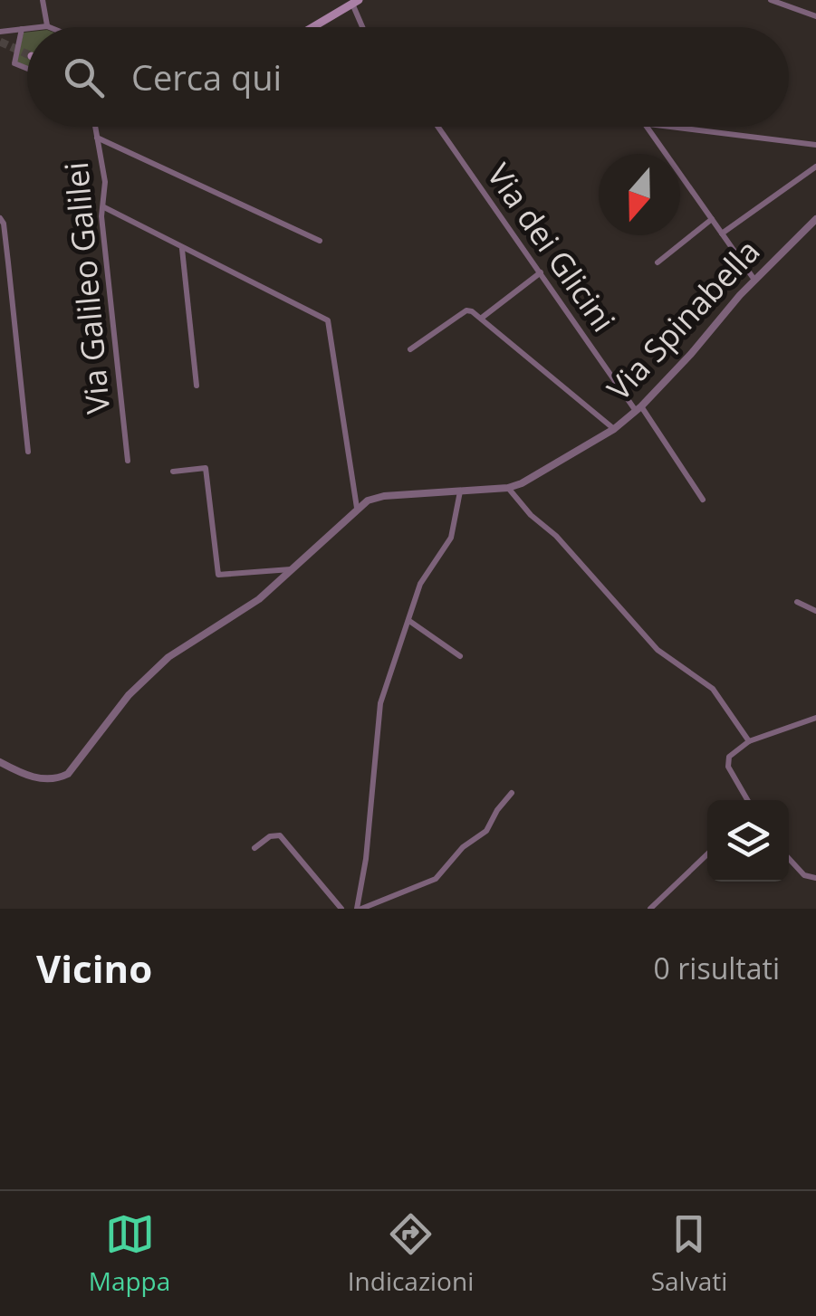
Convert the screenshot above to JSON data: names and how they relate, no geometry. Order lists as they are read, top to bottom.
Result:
{
  "streets": {
    "street": ["Via dei Glicini", "Via Galileo Galilei", "Via Spinabella"]
  },
  "crossings": [
    ["Via dei Glicini", "Via Spinabella"]
  ],
  "north": "bottom",
  "page": {
    "search": "Cerca qui",
    "heading": ["Vicino", "0 risultati"],
    "nav": ["Mappa", "Indicazioni", "Salvati"]
  }
}
